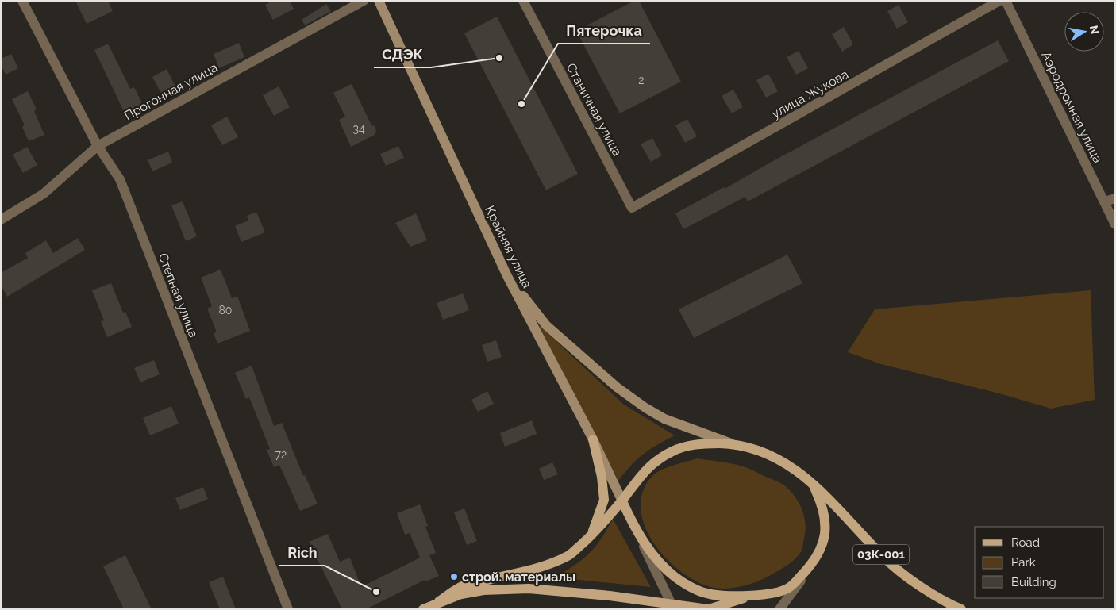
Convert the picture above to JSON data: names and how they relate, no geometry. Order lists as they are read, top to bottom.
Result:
{
  "streets": {
    "main road": ["Крайняя улица", "03К-001"],
    "street": [
      "Прогонная улица",
      "улица Жукова",
      "Аэродромная улица",
      "Станичная улица",
      "Степная улица"
    ]
  },
  "crossings": [
    ["Прогонная улица", "Степная улица"],
    ["улица Жукова", "Станичная улица"],
    ["Крайняя улица", "03К-001"]
  ],
  "places": [
    "СДЭК",
    "Пятерочка",
    "строй. материалы",
    "Rich"
  ],
  "house_numbers": [
    "2",
    "34",
    "80",
    "72"
  ],
  "legend": ["Road", "Park", "Building"],
  "north": "right"
}
